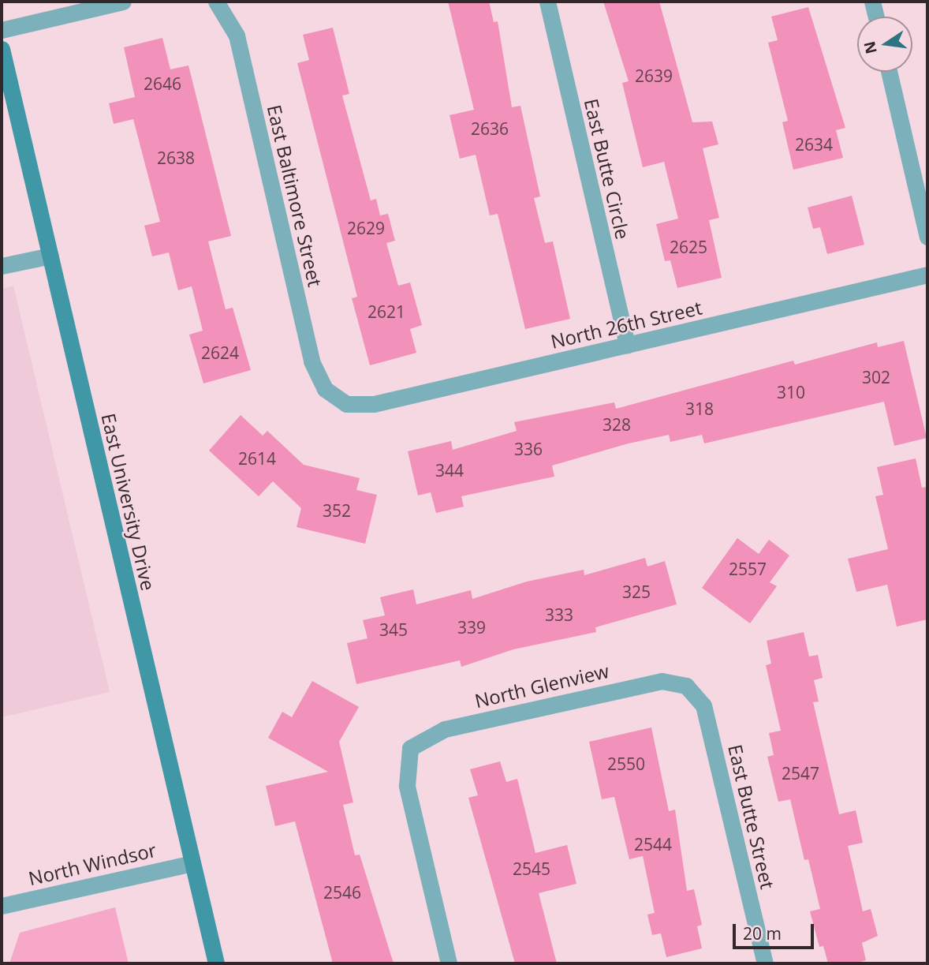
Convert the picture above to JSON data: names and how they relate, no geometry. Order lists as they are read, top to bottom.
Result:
{
  "streets": {
    "main road": ["East University Drive"],
    "street": [
      "East Butte Circle",
      "East Baltimore Street",
      "North 26th Street",
      "North Glenview",
      "East Butte Street",
      "North Windsor"
    ]
  },
  "crossings": [
    ["East Butte Circle", "North 26th Street"],
    ["East Baltimore Street", "North 26th Street"],
    ["East University Drive", "North Windsor"],
    ["North Glenview", "East Butte Street"]
  ],
  "house_numbers": [
    "2639",
    "2646",
    "2636",
    "2634",
    "2638",
    "2629",
    "2625",
    "2621",
    "2624",
    "302",
    "310",
    "318",
    "328",
    "336",
    "2614",
    "344",
    "352",
    "2557",
    "325",
    "333",
    "339",
    "345",
    "2550",
    "2547",
    "2544",
    "2545",
    "2546"
  ],
  "scale_bar": "20 m",
  "north": "left"
}
